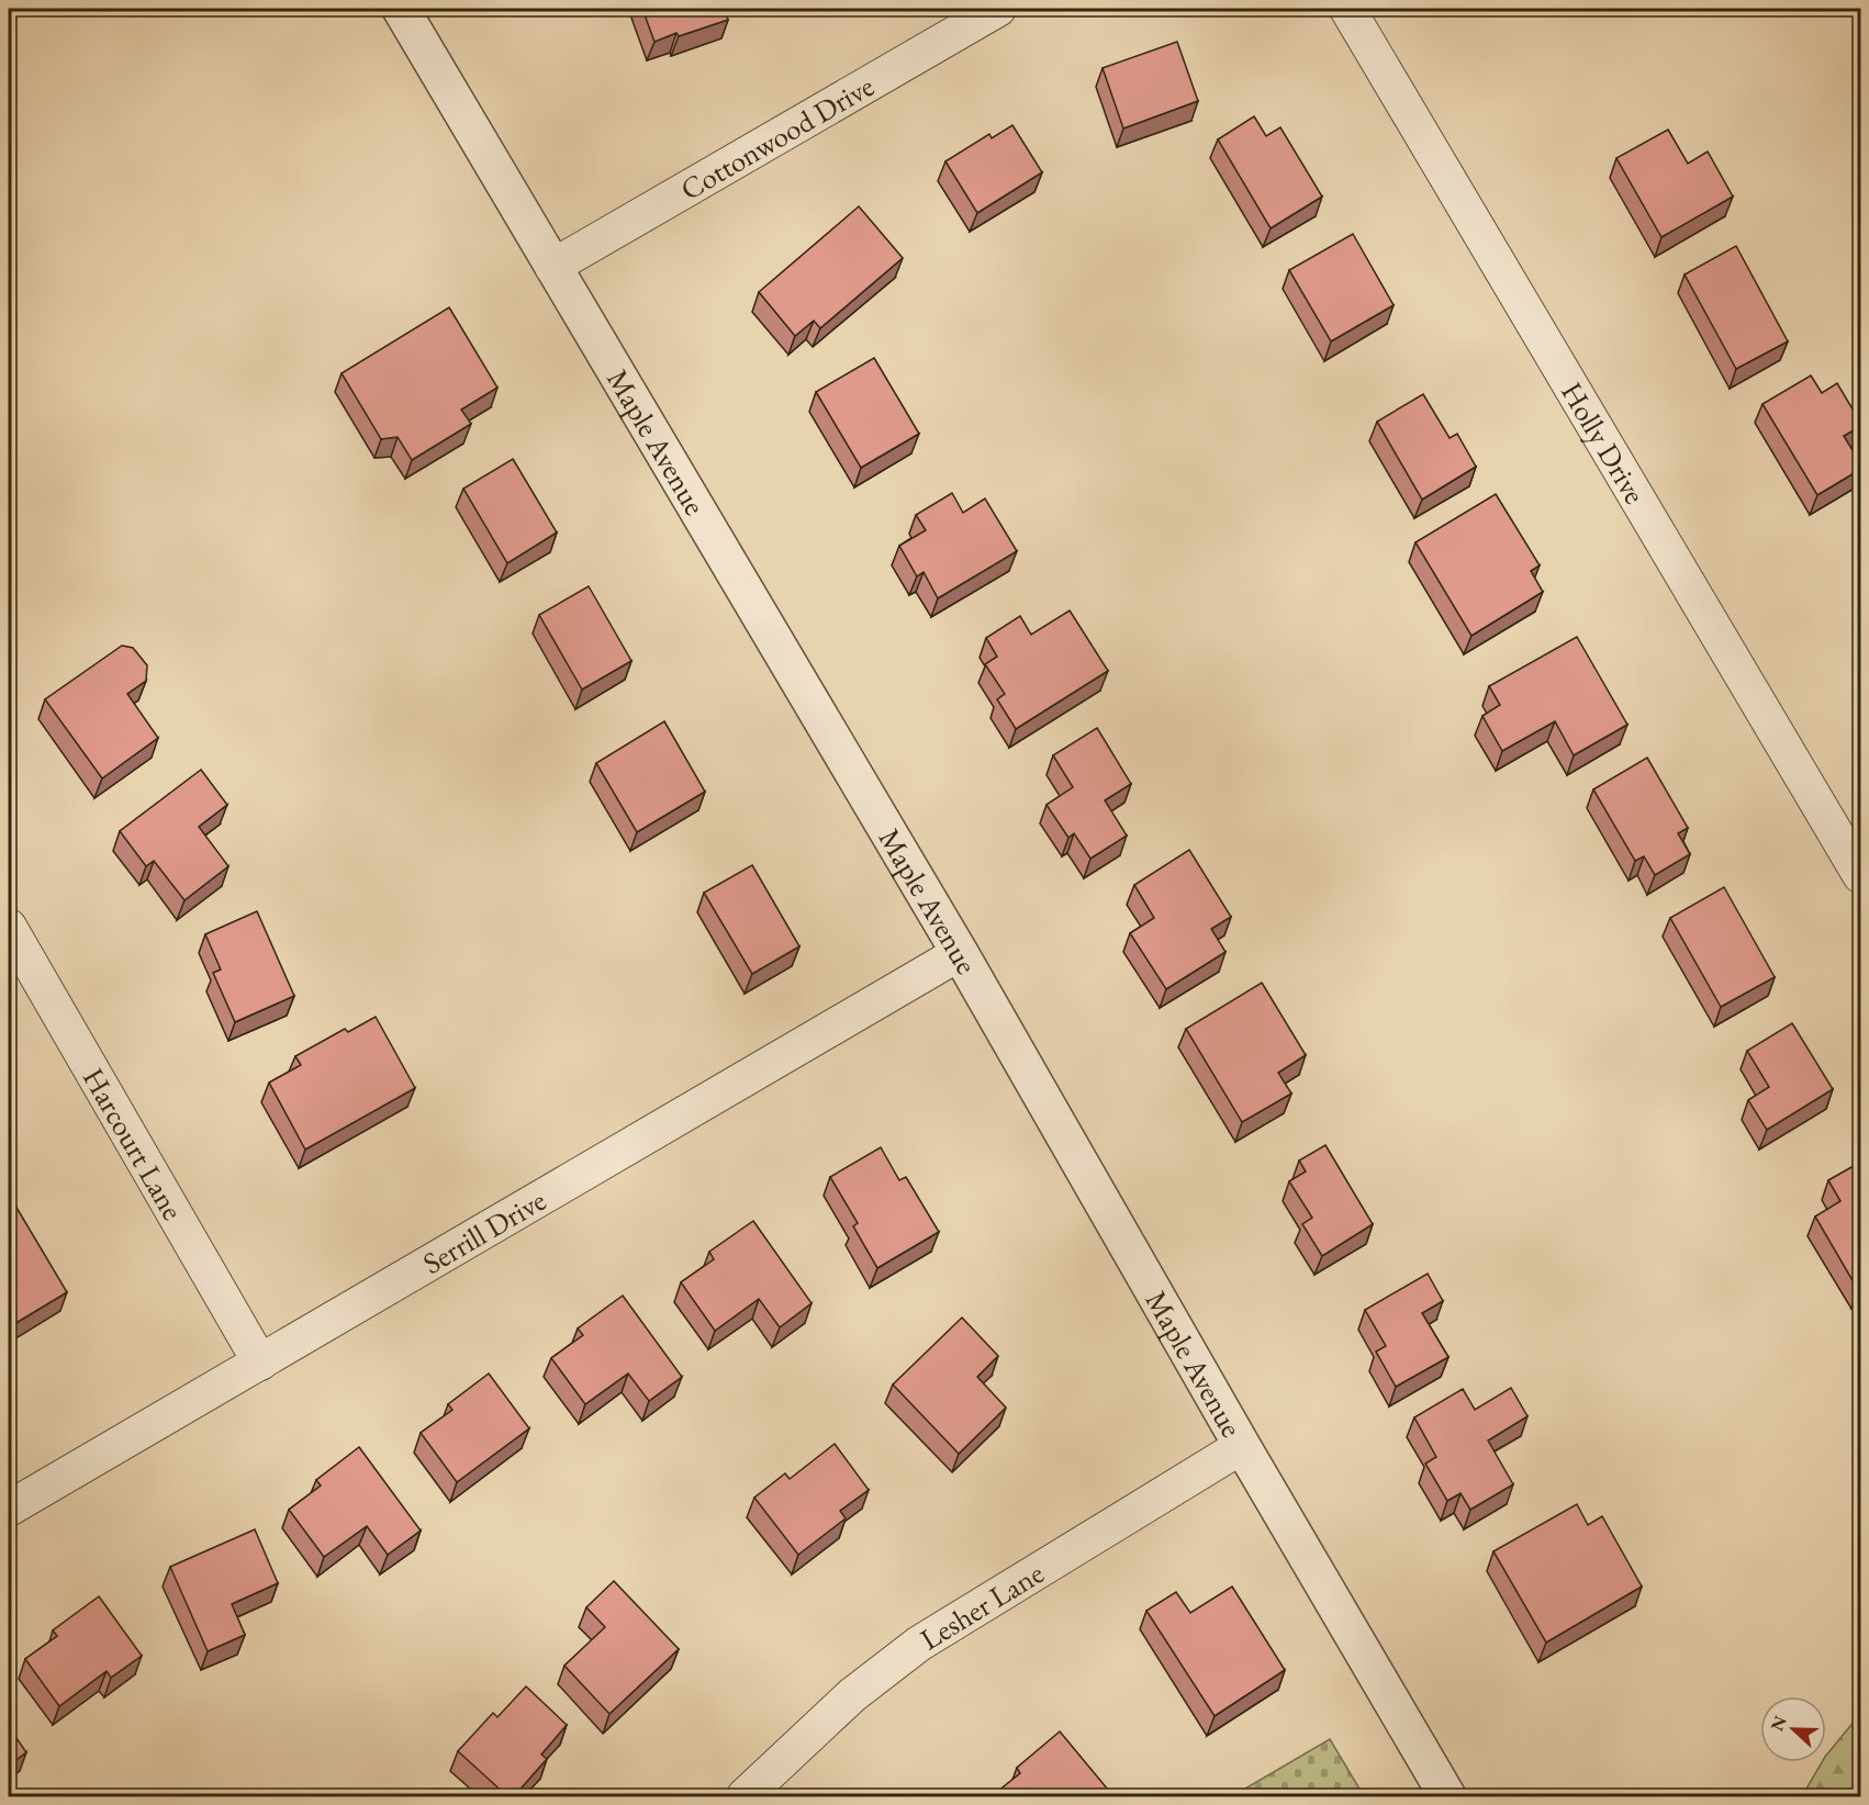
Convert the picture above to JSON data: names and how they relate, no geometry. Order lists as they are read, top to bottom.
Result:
{
  "streets": {
    "street": [
      "Cottonwood Drive",
      "Maple Avenue",
      "Holly Drive",
      "Harcourt Lane",
      "Serrill Drive",
      "Lesher Lane"
    ]
  },
  "crossings": [
    ["Cottonwood Drive", "Maple Avenue"],
    ["Maple Avenue", "Serrill Drive"],
    ["Maple Avenue", "Lesher Lane"],
    ["Harcourt Lane", "Serrill Drive"]
  ],
  "north": "left"
}
